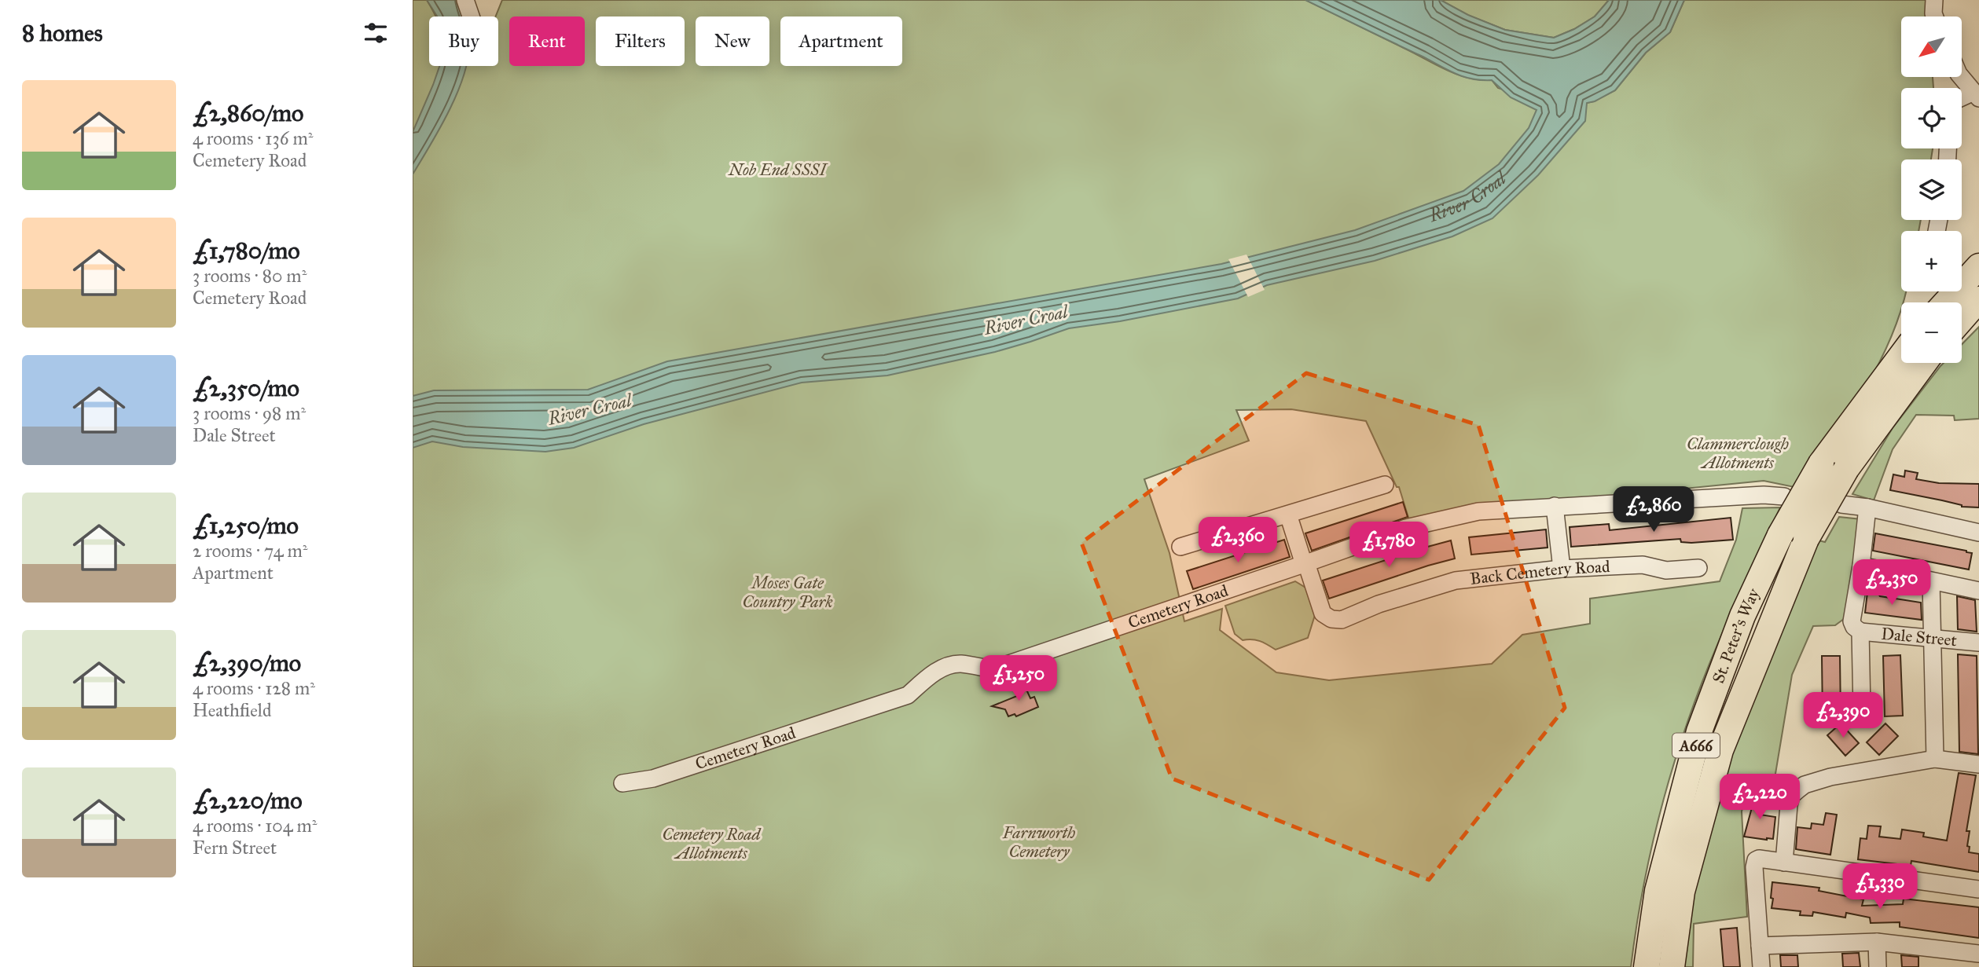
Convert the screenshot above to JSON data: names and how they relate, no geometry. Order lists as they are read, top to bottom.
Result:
{
  "streets": {
    "highway": ["St. Peter's Way", "A666"],
    "street": ["Back Cemetery Road", "Cemetery Road", "Dale Street"]
  },
  "crossings": [
    ["Back Cemetery Road", "Cemetery Road"]
  ],
  "water": ["River Croal"],
  "parks": [
    "Nob End SSSI",
    "Clammerclough Allotments",
    "Moses Gate Country Park",
    "Farnworth Cemetery",
    "Cemetery Road Allotments"
  ],
  "north": "bottom left",
  "page": {
    "heading": "8 homes",
    "map_buttons": ["+", "−"],
    "chip": [
      "Buy",
      "Rent",
      "Filters",
      "New",
      "Apartment"
    ],
    "list": [
      {
        "name": "£2,860/mo",
        "note": "4 rooms · 136 m² · Cemetery Road"
      },
      {
        "name": "£1,780/mo",
        "note": "3 rooms · 80 m² · Cemetery Road"
      },
      {
        "name": "£2,350/mo",
        "note": "3 rooms · 98 m² · Dale Street"
      },
      {
        "name": "£1,250/mo",
        "note": "2 rooms · 74 m² · Apartment"
      },
      {
        "name": "£2,390/mo",
        "note": "4 rooms · 128 m² · Heathfield"
      },
      {
        "name": "£2,220/mo",
        "note": "4 rooms · 104 m² · Fern Street"
      }
    ],
    "price": [
      "£2,860",
      "£2,360",
      "£1,780",
      "£2,350",
      "£1,250",
      "£2,390",
      "£2,220",
      "£1,330"
    ]
  }
}
